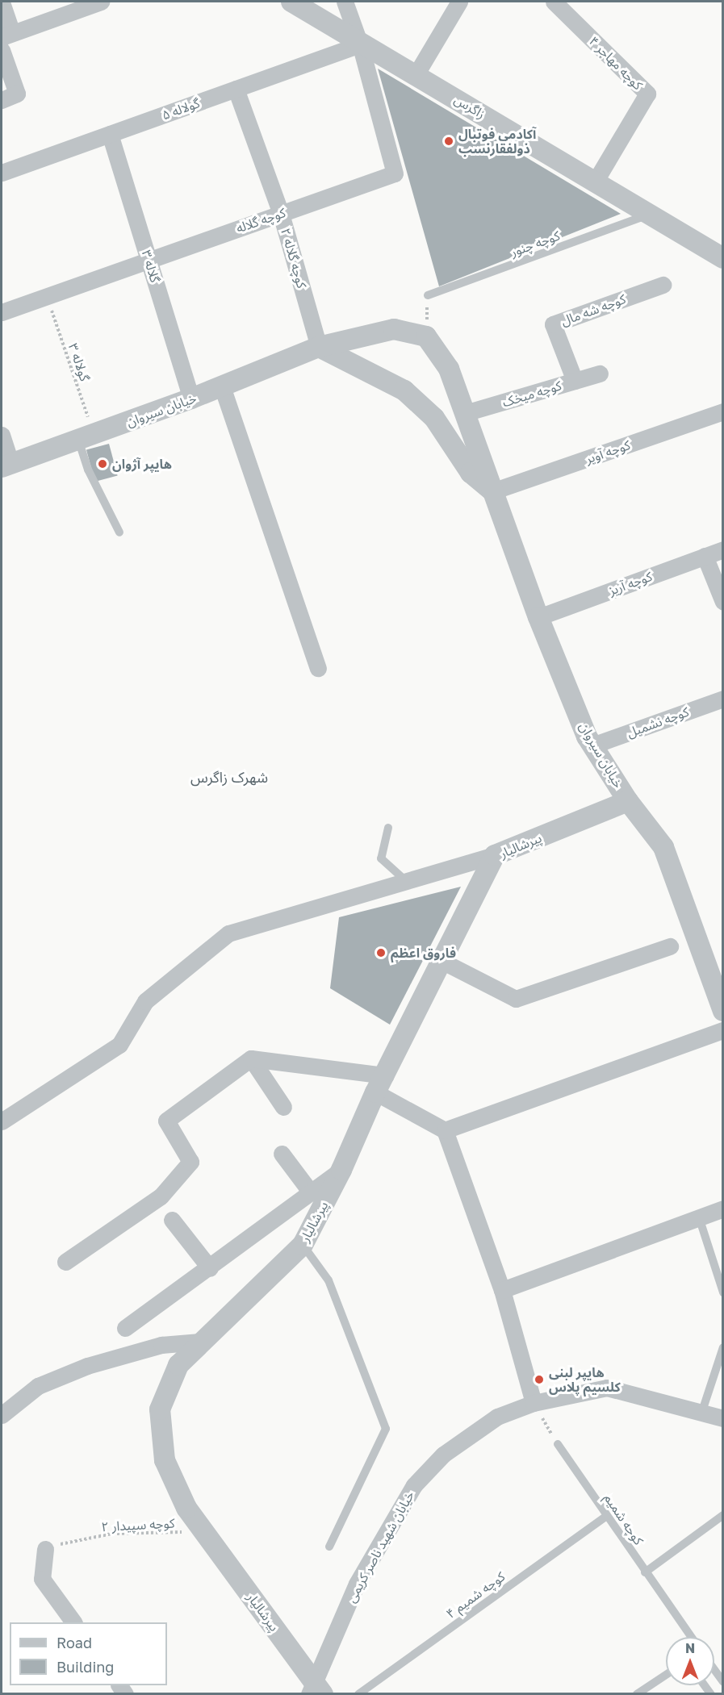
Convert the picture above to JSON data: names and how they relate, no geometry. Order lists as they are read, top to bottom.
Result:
{
  "streets": {
    "street": [
      "کوچه مهاجر ۴",
      "زاگرس",
      "گولاله ۵",
      "کوچه گلاله",
      "کوچه گلاله ۲",
      "گلاله ۳",
      "کوچه شه مال",
      "کوچه میخک",
      "خیابان سیروان",
      "کوچه آویر",
      "کوچه آریز",
      "کوچه نشمیل",
      "پیرشالیار",
      "خیابان شهید ناصر کریمی"
    ],
    "lane": ["کوچه چنور", "کوچه شمیم", "کوچه شمیم ۴"],
    "path": ["گولاله ۳", "کوچه سپیدار ۲"]
  },
  "crossings": [
    ["کوچه مهاجر ۴", "زاگرس"],
    ["زاگرس", "گولاله ۵"],
    ["زاگرس", "کوچه گلاله"],
    ["زاگرس", "کوچه چنور"],
    ["گولاله ۵", "کوچه گلاله"],
    ["گولاله ۵", "کوچه گلاله ۲"],
    ["گولاله ۵", "گلاله ۳"],
    ["کوچه گلاله", "کوچه گلاله ۲"],
    ["کوچه گلاله", "گلاله ۳"],
    ["کوچه گلاله", "گولاله ۳"],
    ["کوچه گلاله ۲", "خیابان سیروان"],
    ["گلاله ۳", "خیابان سیروان"],
    ["کوچه شه مال", "کوچه میخک"],
    ["گولاله ۳", "خیابان سیروان"],
    ["کوچه میخک", "خیابان سیروان"],
    ["خیابان سیروان", "کوچه آویر"],
    ["خیابان سیروان", "کوچه آریز"],
    ["خیابان سیروان", "کوچه نشمیل"],
    ["خیابان سیروان", "پیرشالیار"],
    ["پیرشالیار", "کوچه سپیدار ۲"],
    ["پیرشالیار", "خیابان شهید ناصر کریمی"],
    ["کوچه شمیم", "کوچه شمیم ۴"]
  ],
  "districts": ["شهرک زاگرس"],
  "places": [
    "آکادمی فوتبال ذولفقارنسب",
    "هایپر آژوان",
    "فاروق اعظم",
    "هایپر لبنی کلسیم پلاس"
  ],
  "legend": ["Road", "Building"],
  "north": "top"
}
